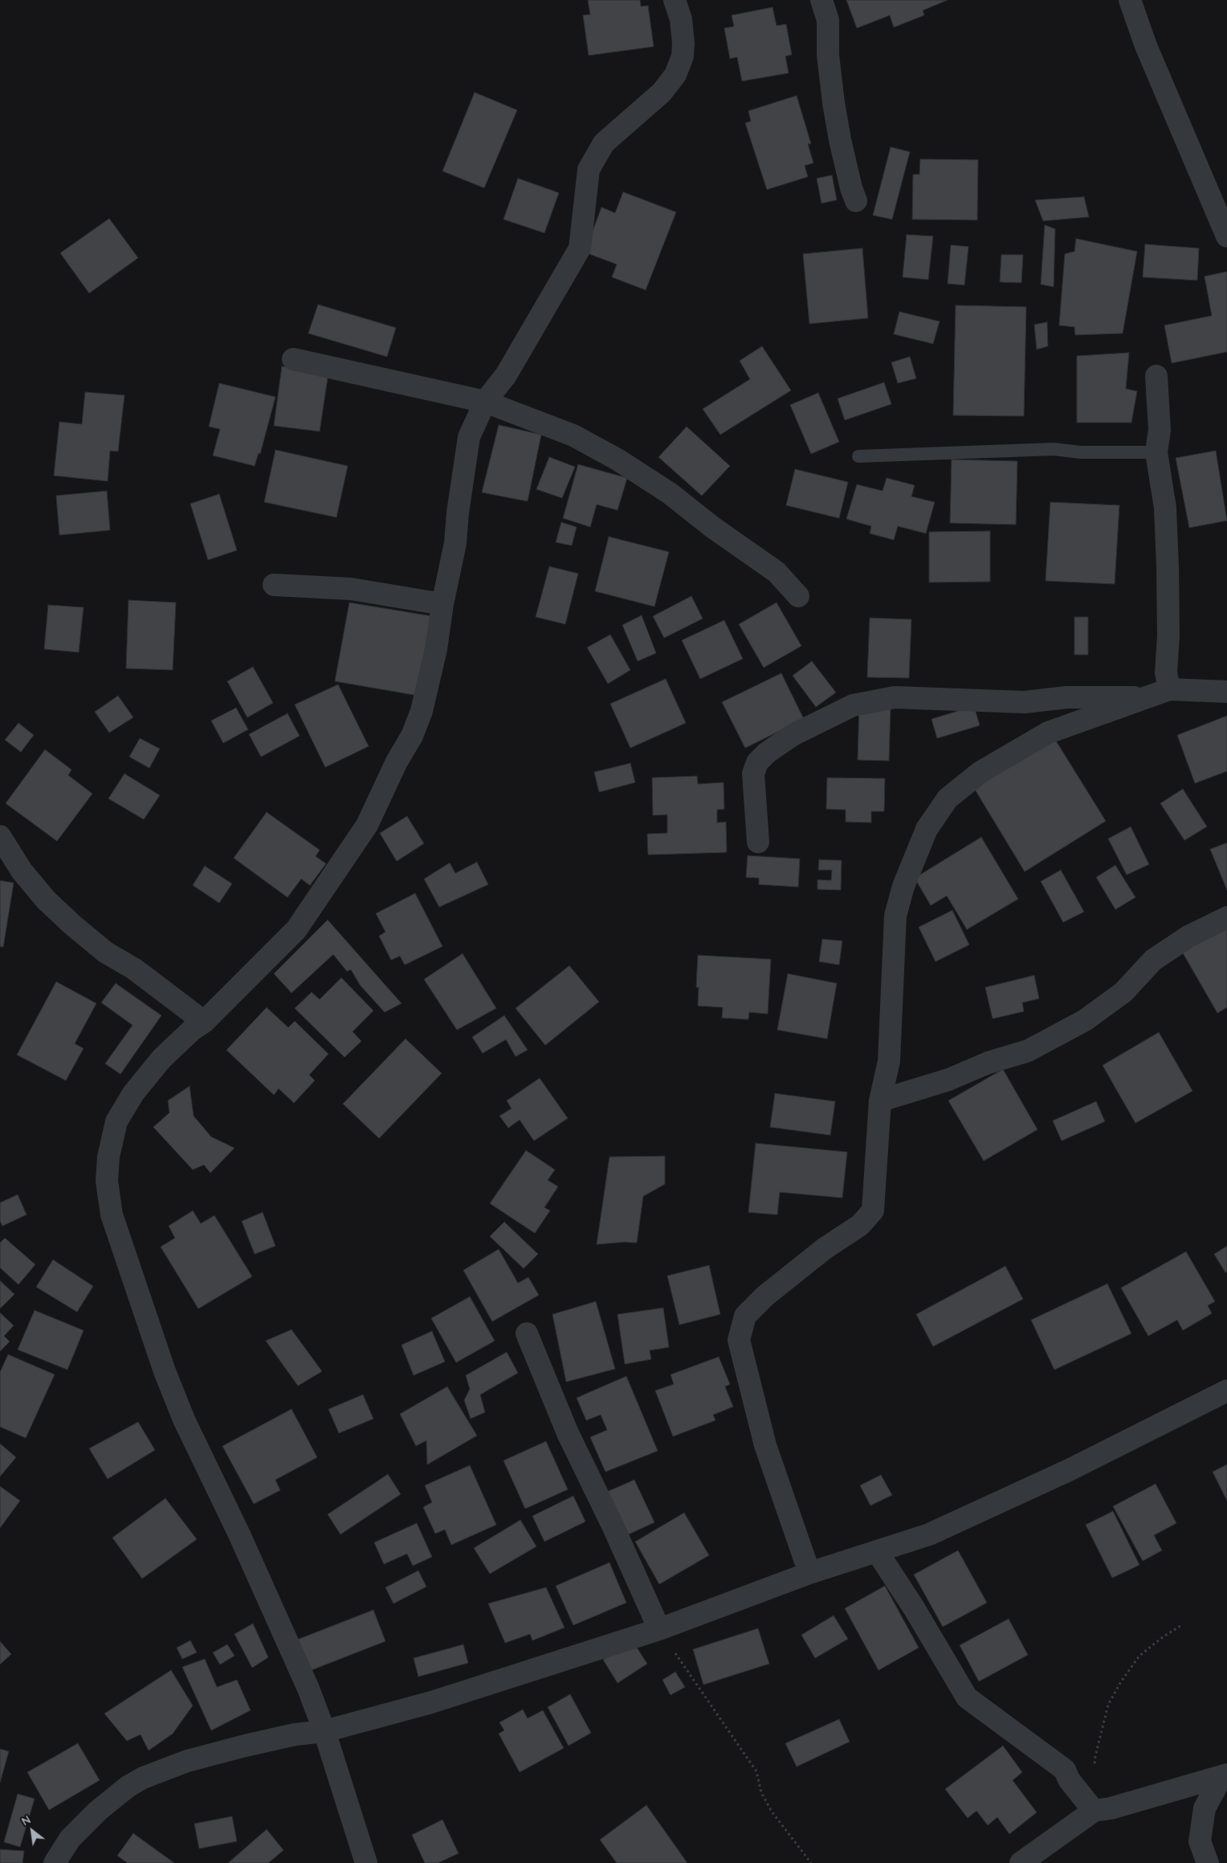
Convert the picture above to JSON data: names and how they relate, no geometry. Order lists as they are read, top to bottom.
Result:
{
  "north": "top left"
}
